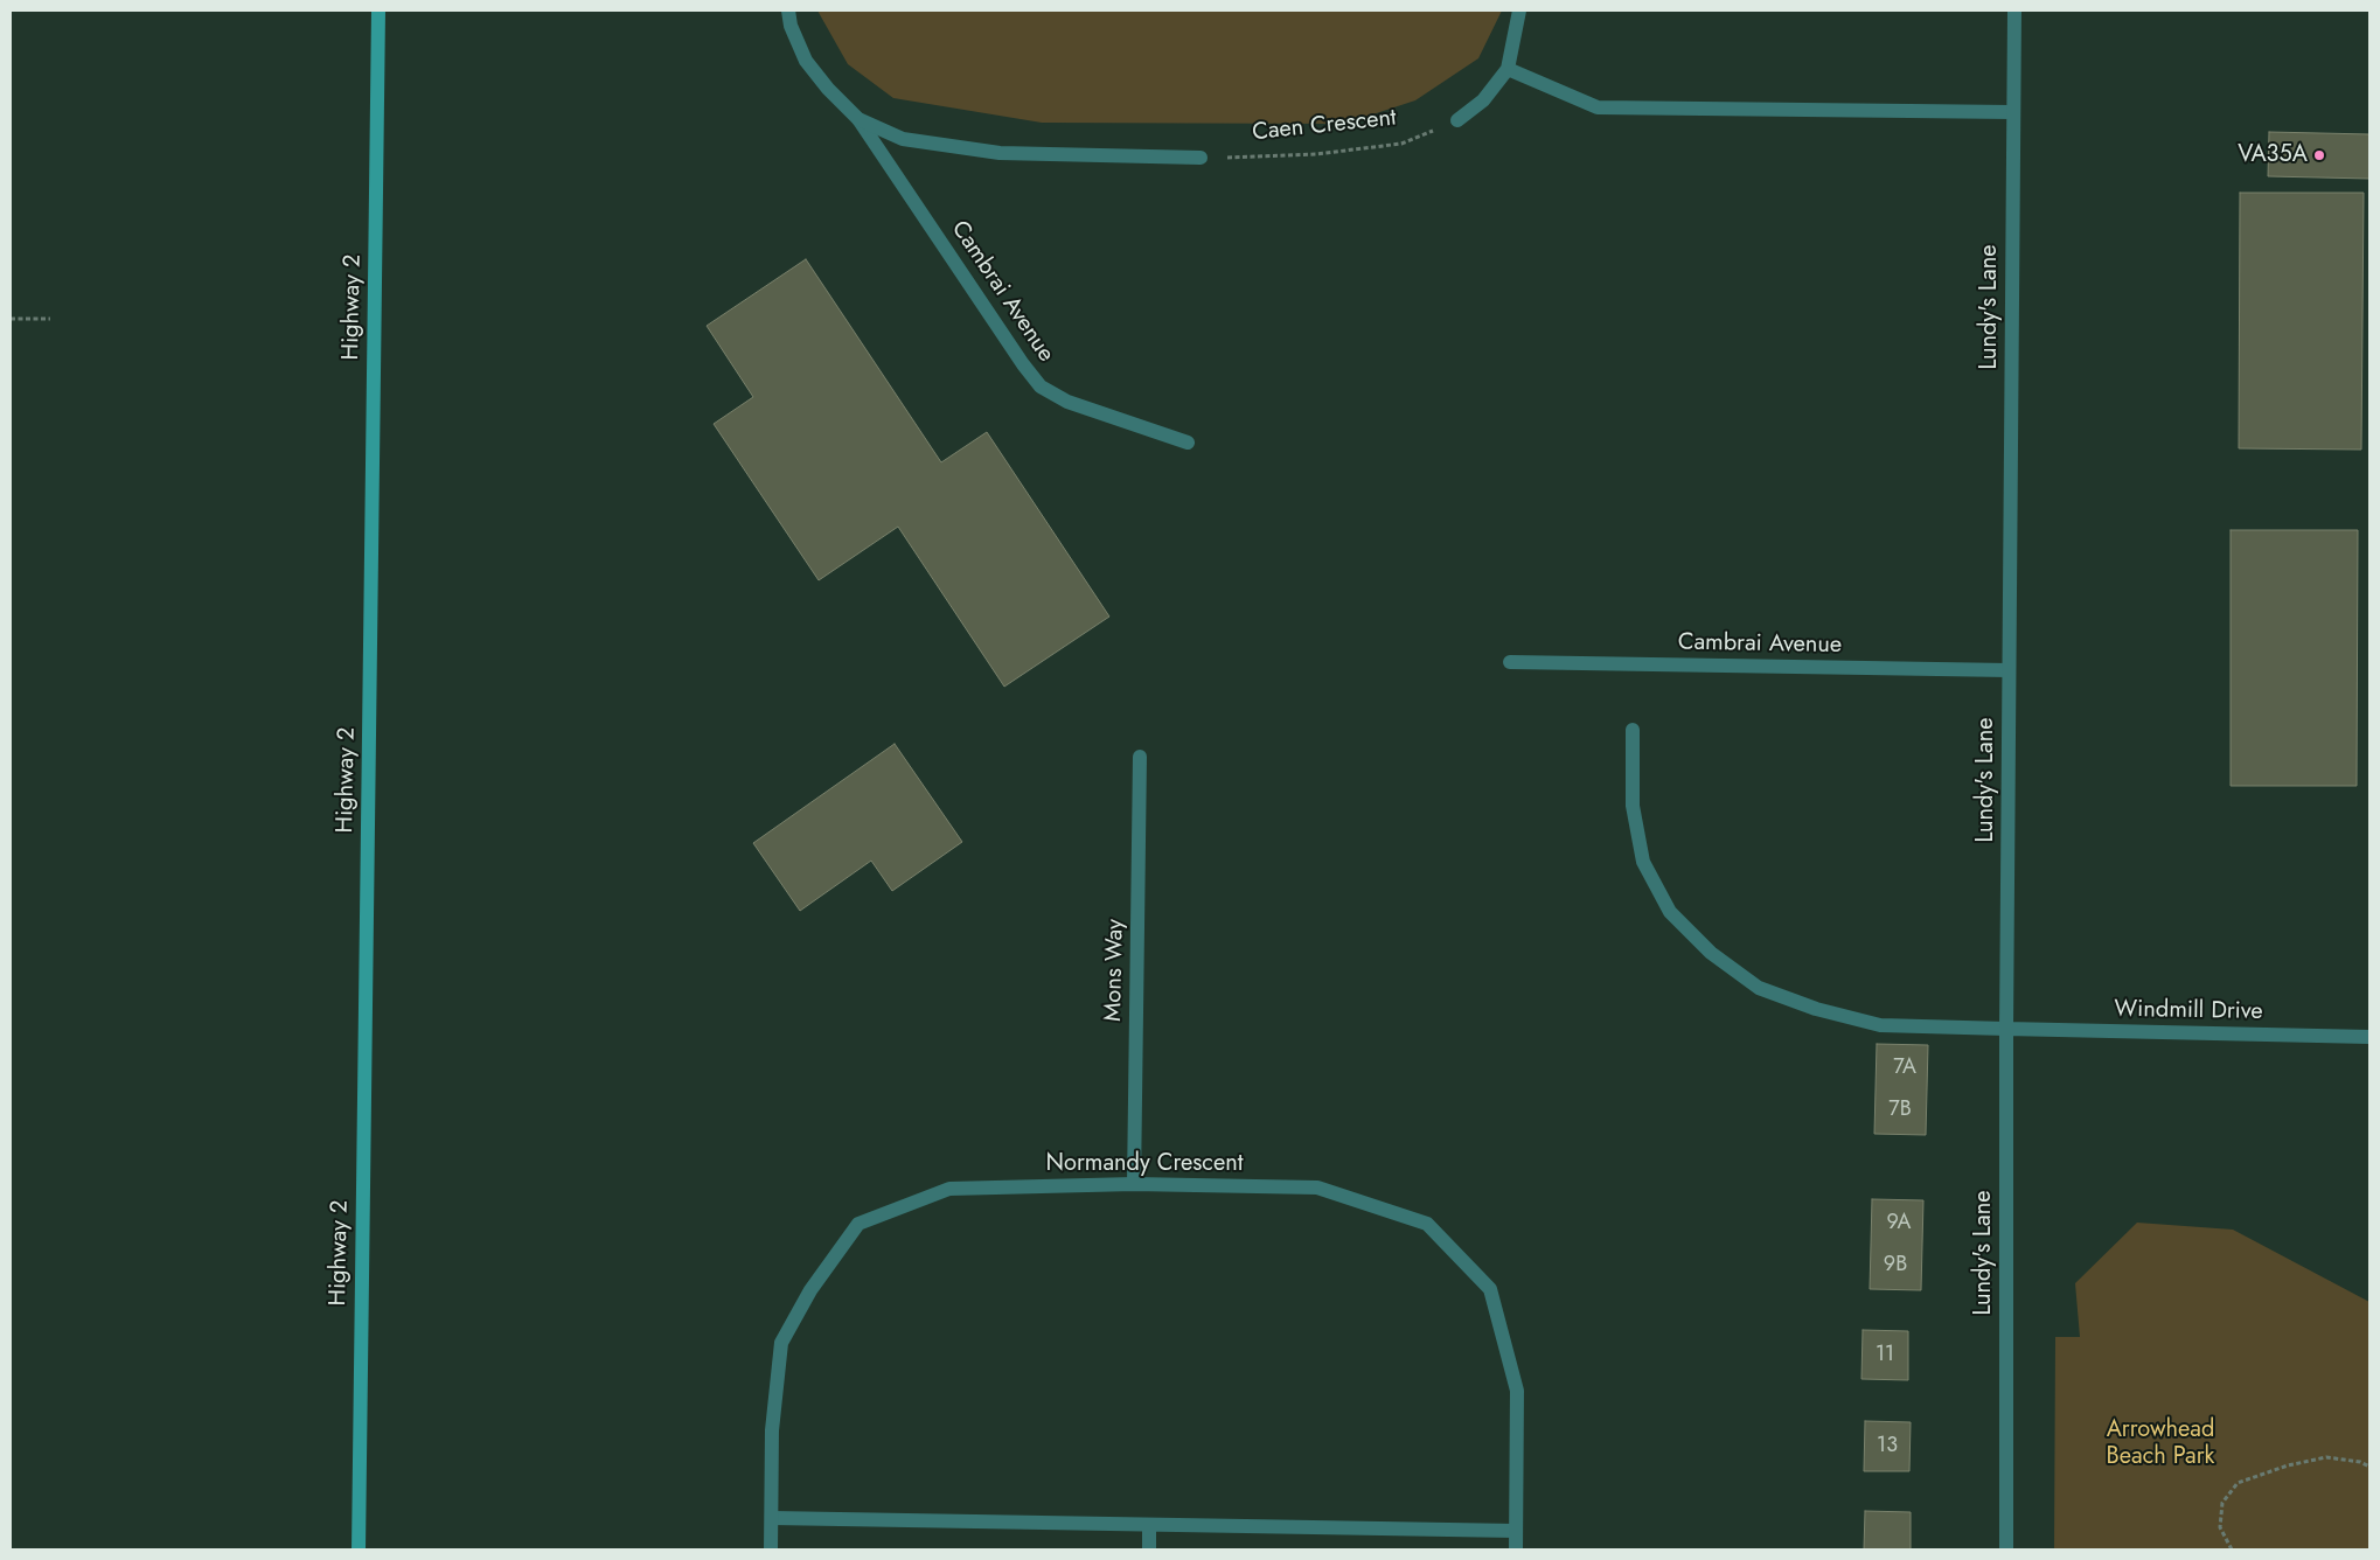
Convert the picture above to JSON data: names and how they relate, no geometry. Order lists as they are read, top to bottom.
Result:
{
  "streets": {
    "main road": ["Highway 2"],
    "street": [
      "Cambrai Avenue",
      "Lundy's Lane",
      "Mons Way",
      "Windmill Drive",
      "Normandy Crescent"
    ],
    "path": ["Caen Crescent"]
  },
  "crossings": [
    ["Caen Crescent", "Cambrai Avenue"],
    ["Cambrai Avenue", "Lundy's Lane"],
    ["Lundy's Lane", "Windmill Drive"],
    ["Mons Way", "Normandy Crescent"]
  ],
  "parks": ["Arrowhead Beach Park"],
  "places": ["VA35A"],
  "house_numbers": [
    "7A",
    "7B",
    "9A",
    "9B",
    "11",
    "13"
  ]
}
